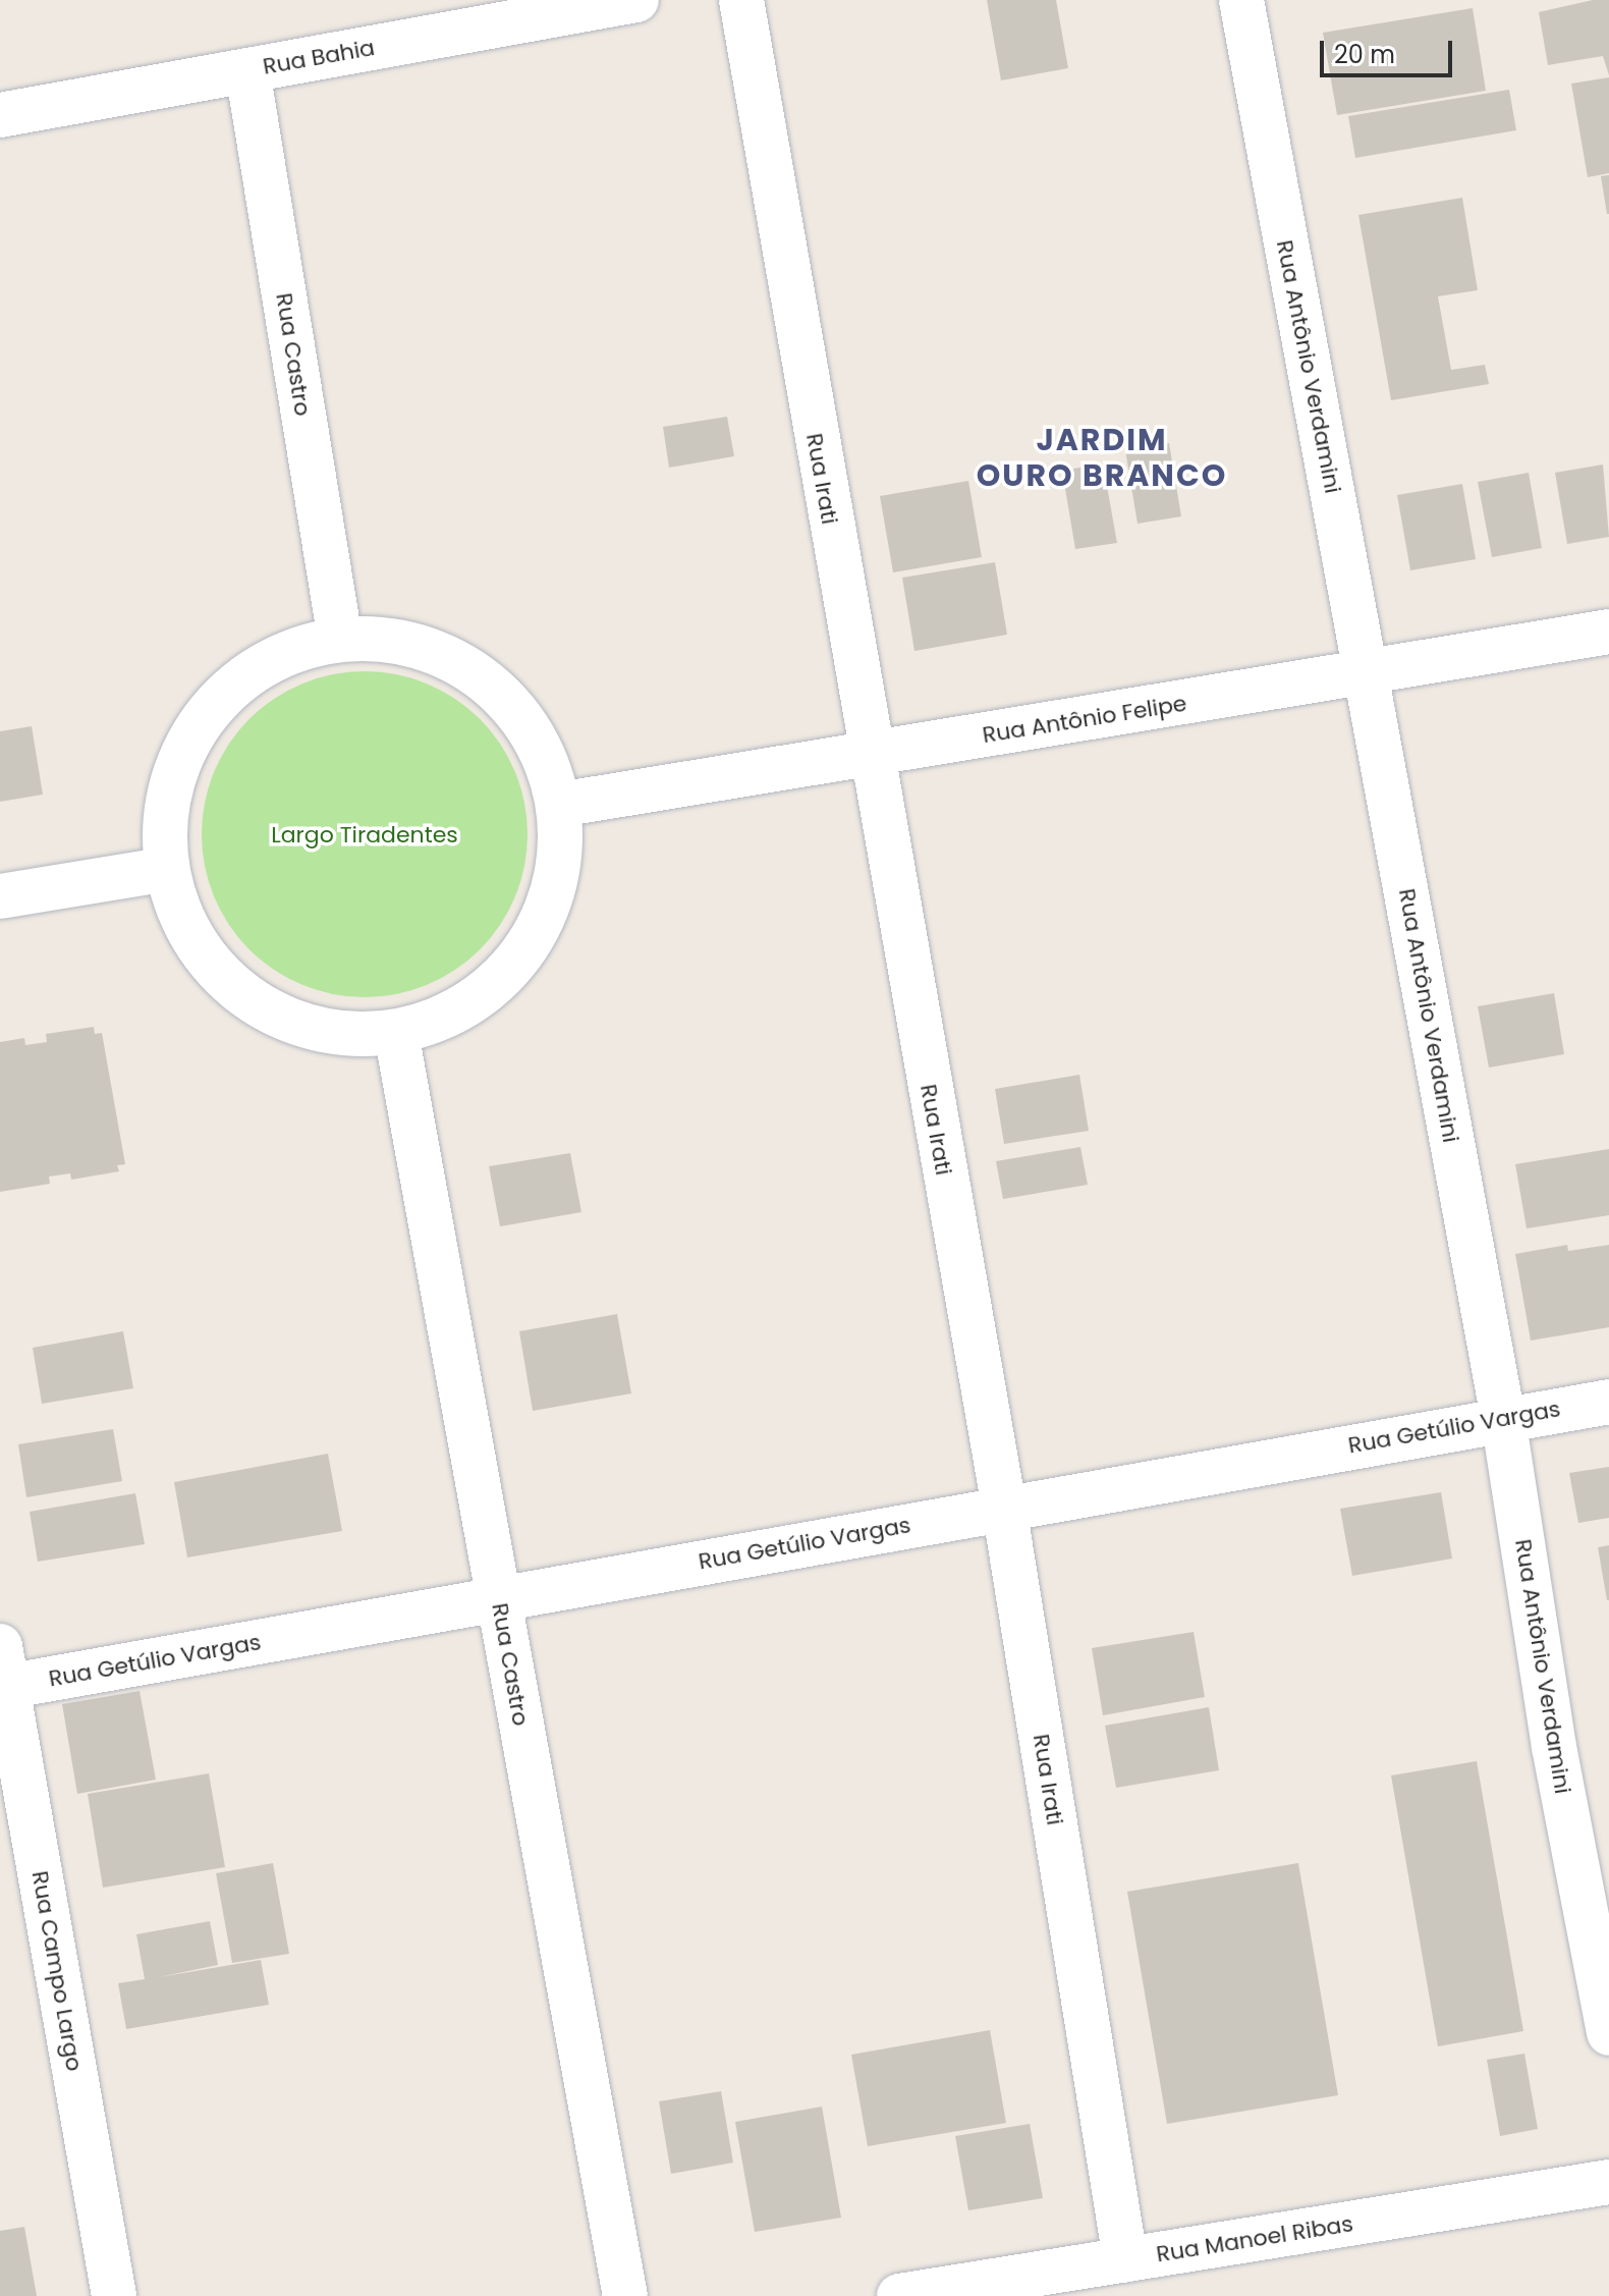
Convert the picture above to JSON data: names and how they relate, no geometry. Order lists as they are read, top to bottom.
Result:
{
  "streets": {
    "street": [
      "Rua Bahia",
      "Rua Castro",
      "Rua Antônio Verdamini",
      "Rua Irati",
      "Rua Antônio Felipe",
      "Rua Getúlio Vargas",
      "Rua Campo Largo",
      "Rua Manoel Ribas"
    ]
  },
  "crossings": [
    ["Rua Bahia", "Rua Castro"],
    ["Rua Castro", "Rua Getúlio Vargas"],
    ["Rua Antônio Verdamini", "Rua Antônio Felipe"],
    ["Rua Antônio Verdamini", "Rua Getúlio Vargas"],
    ["Rua Irati", "Rua Antônio Felipe"],
    ["Rua Irati", "Rua Getúlio Vargas"],
    ["Rua Irati", "Rua Manoel Ribas"],
    ["Rua Getúlio Vargas", "Rua Campo Largo"]
  ],
  "districts": ["JARDIM OURO BRANCO"],
  "parks": ["Largo Tiradentes"],
  "scale_bar": "20 m"
}
